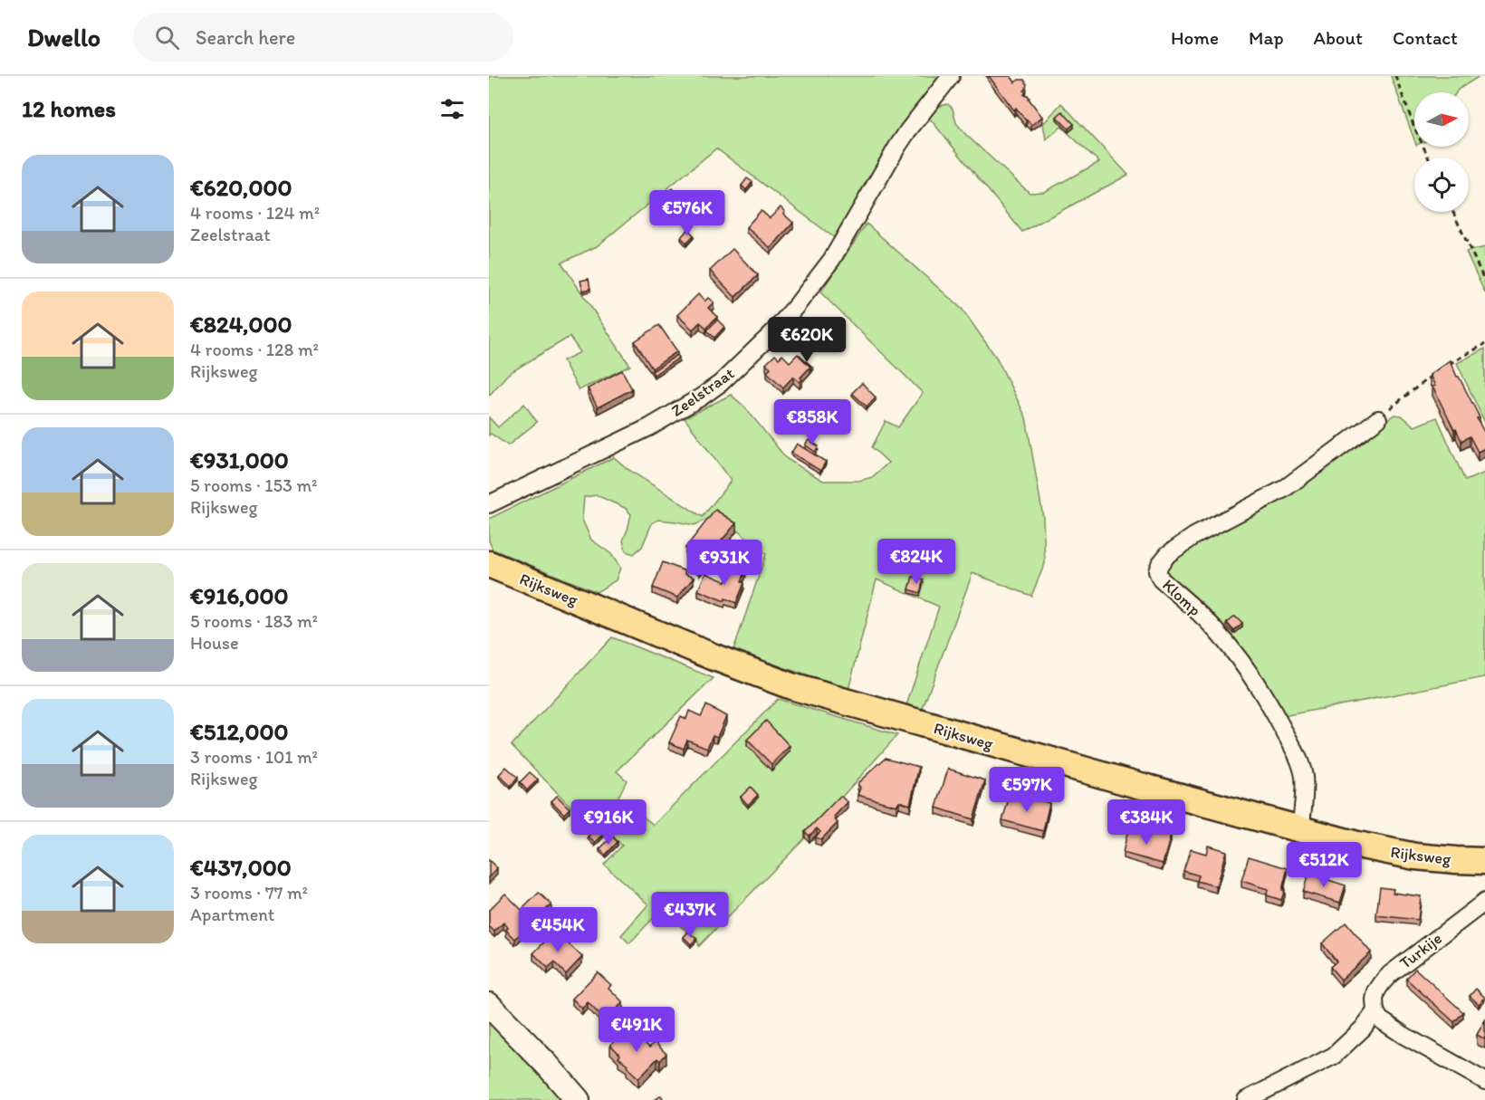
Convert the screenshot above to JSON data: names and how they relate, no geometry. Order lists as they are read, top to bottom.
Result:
{
  "streets": {
    "main road": ["Rijksweg"],
    "street": ["Zeelstraat", "Klomp", "Turkije"]
  },
  "crossings": [
    ["Rijksweg", "Klomp"]
  ],
  "north": "right",
  "page": {
    "header": "Dwello",
    "search": "Search here",
    "nav": [
      "Home",
      "Map",
      "About",
      "Contact"
    ],
    "heading": "12 homes",
    "list": [
      {
        "name": "€620,000",
        "note": "4 rooms · 124 m² · Zeelstraat"
      },
      {
        "name": "€824,000",
        "note": "4 rooms · 128 m² · Rijksweg"
      },
      {
        "name": "€931,000",
        "note": "5 rooms · 153 m² · Rijksweg"
      },
      {
        "name": "€916,000",
        "note": "5 rooms · 183 m² · House"
      },
      {
        "name": "€512,000",
        "note": "3 rooms · 101 m² · Rijksweg"
      },
      {
        "name": "€437,000",
        "note": "3 rooms · 77 m² · Apartment"
      }
    ],
    "price": [
      "€576K",
      "€620K",
      "€858K",
      "€824K",
      "€931K",
      "€597K",
      "€916K",
      "€384K",
      "€512K",
      "€437K",
      "€454K",
      "€491K"
    ]
  }
}
